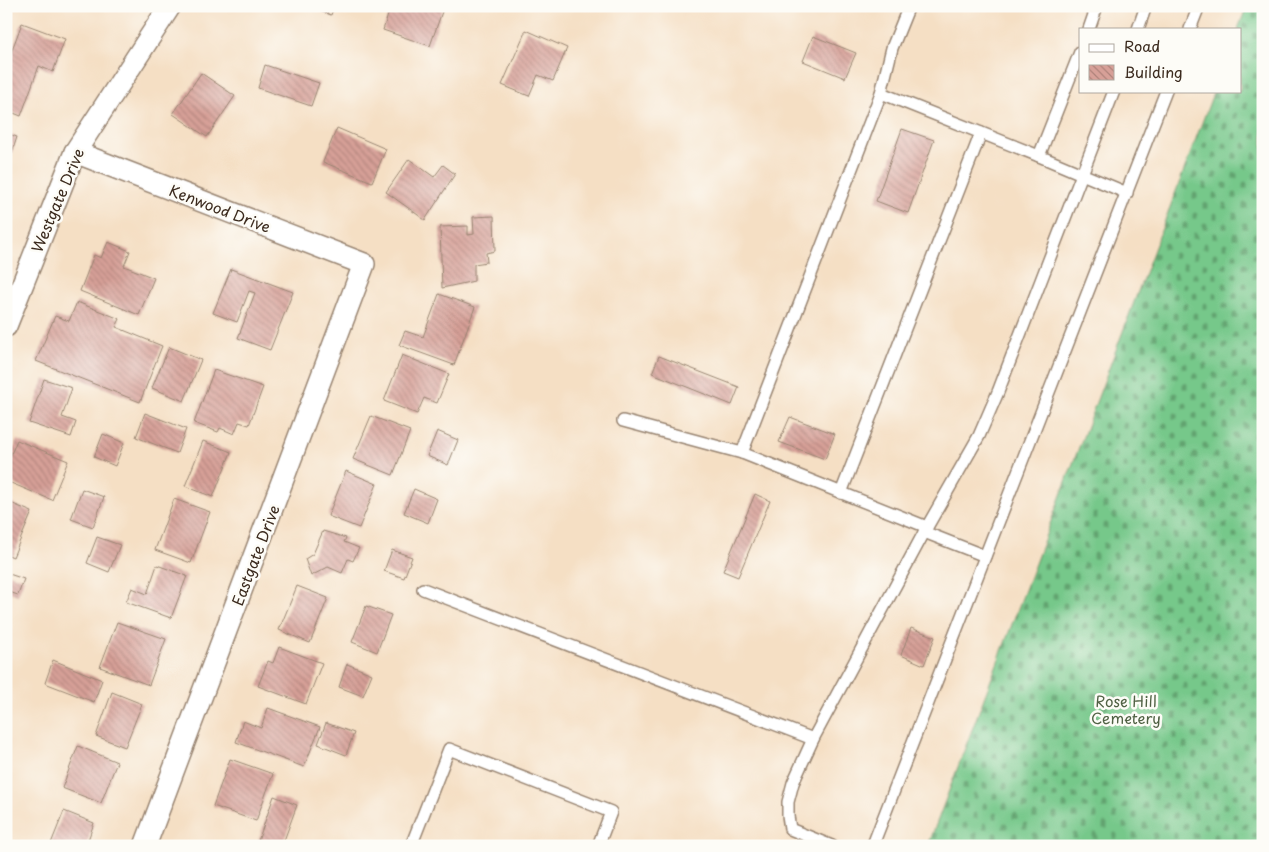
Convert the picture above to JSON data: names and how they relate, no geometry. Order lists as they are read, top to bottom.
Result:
{
  "streets": {
    "street": ["Westgate Drive", "Kenwood Drive", "Eastgate Drive"]
  },
  "crossings": [
    ["Westgate Drive", "Kenwood Drive"],
    ["Kenwood Drive", "Eastgate Drive"]
  ],
  "parks": ["Rose Hill Cemetery"],
  "legend": ["Road", "Building"]
}
